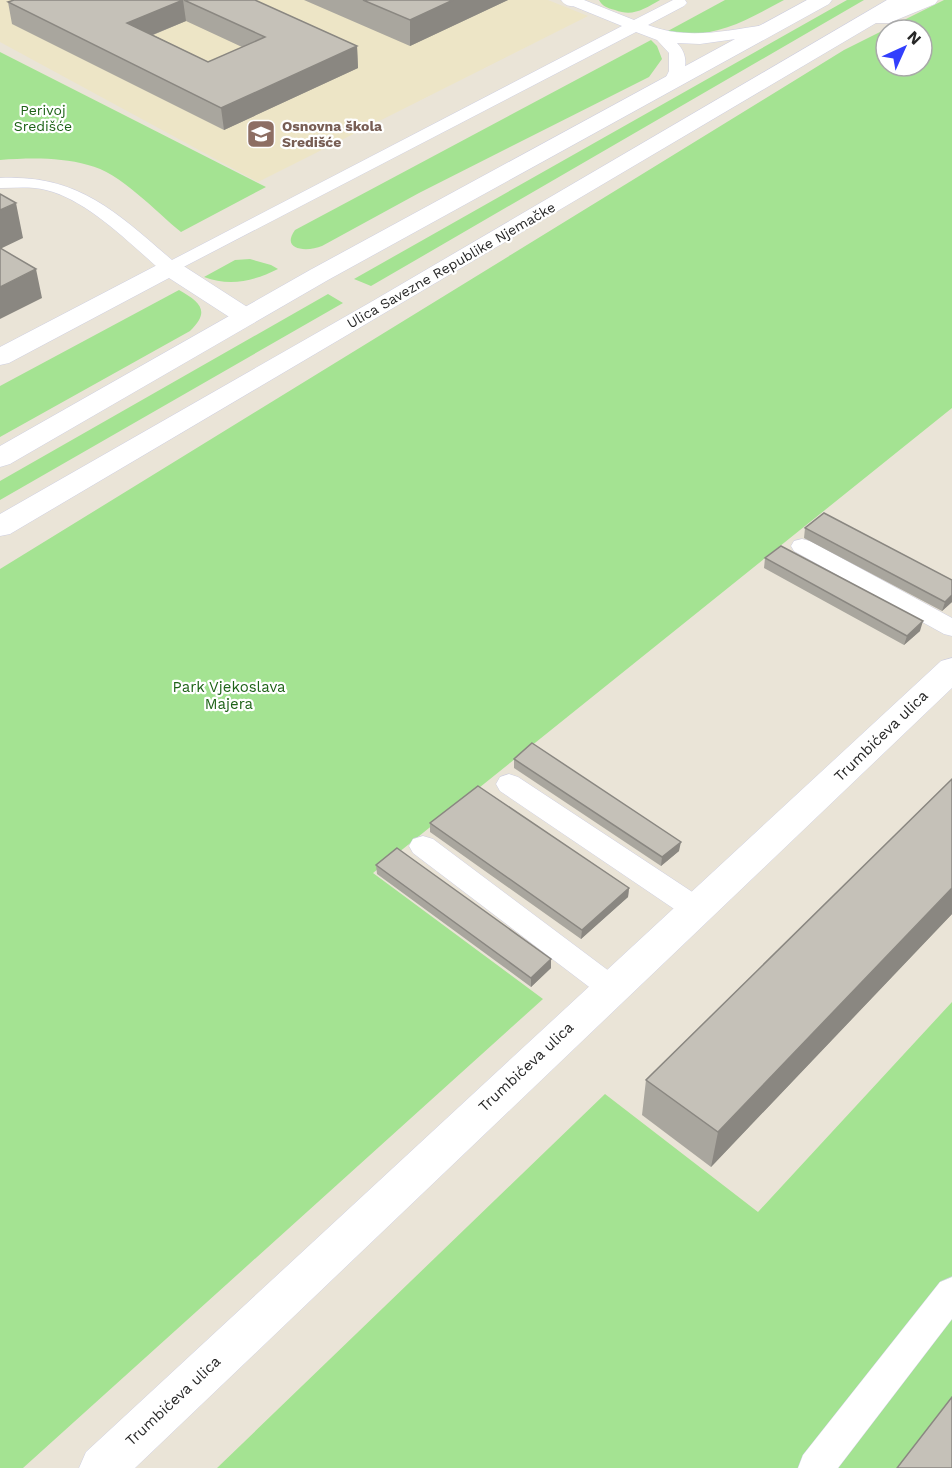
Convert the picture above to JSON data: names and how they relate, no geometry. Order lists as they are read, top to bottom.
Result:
{
  "streets": {
    "street": ["Ulica Savezne Republike Njemačke", "Trumbićeva ulica"]
  },
  "parks": ["Perivoj Središće", "Park Vjekoslava Majera"],
  "places": {
    "school or university": ["Osnovna škola Središće"]
  },
  "north": "top right"
}
